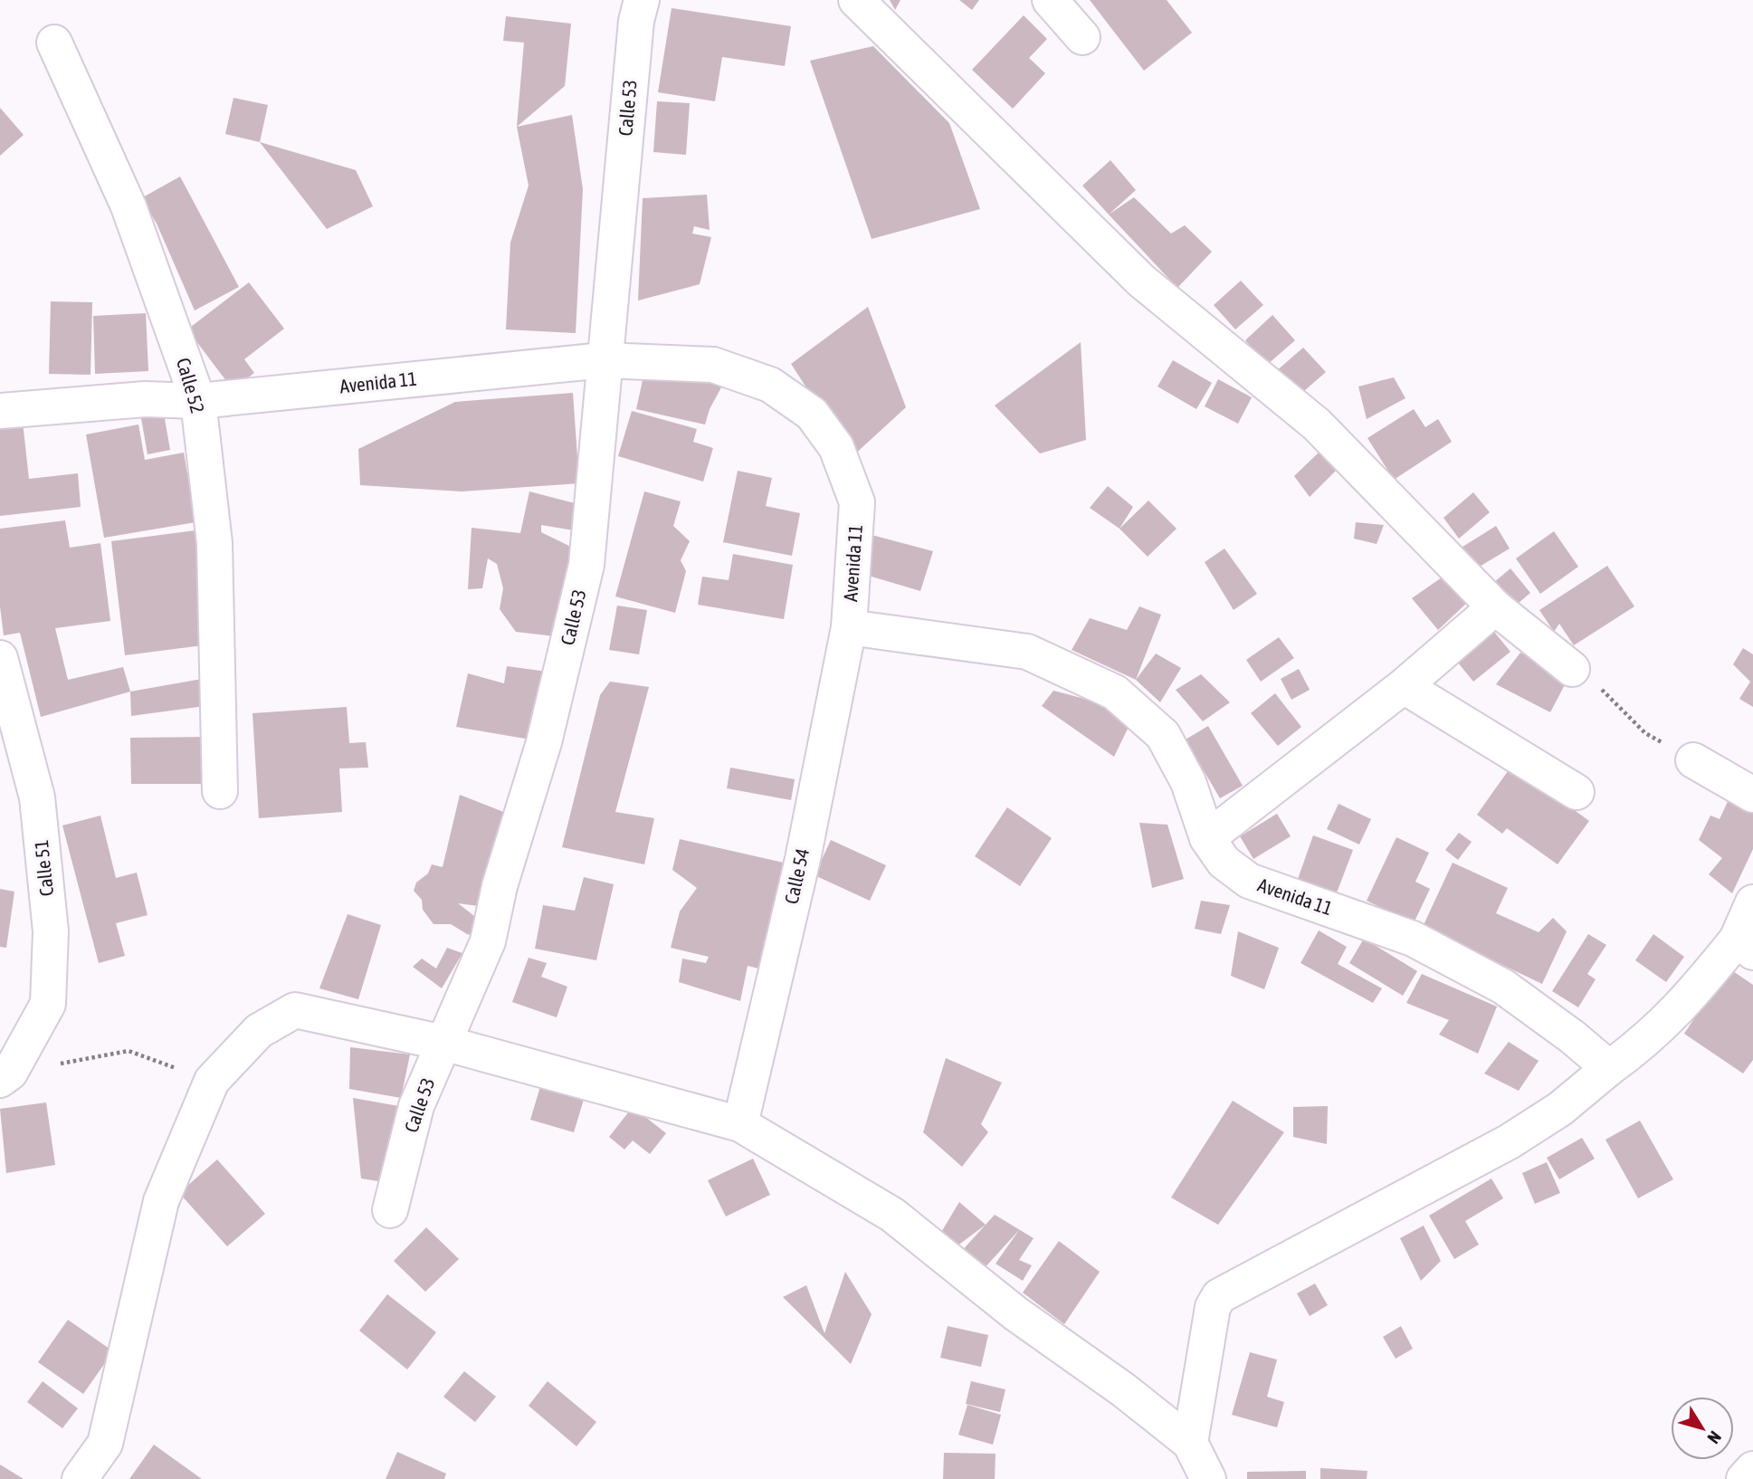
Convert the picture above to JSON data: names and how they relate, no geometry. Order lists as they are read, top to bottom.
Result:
{
  "streets": {
    "street": [
      "Calle 53",
      "Avenida 11",
      "Calle 52",
      "Calle 51",
      "Calle 54"
    ]
  },
  "crossings": [
    ["Calle 53", "Avenida 11"],
    ["Avenida 11", "Calle 52"],
    ["Avenida 11", "Calle 54"]
  ],
  "north": "bottom right"
}
